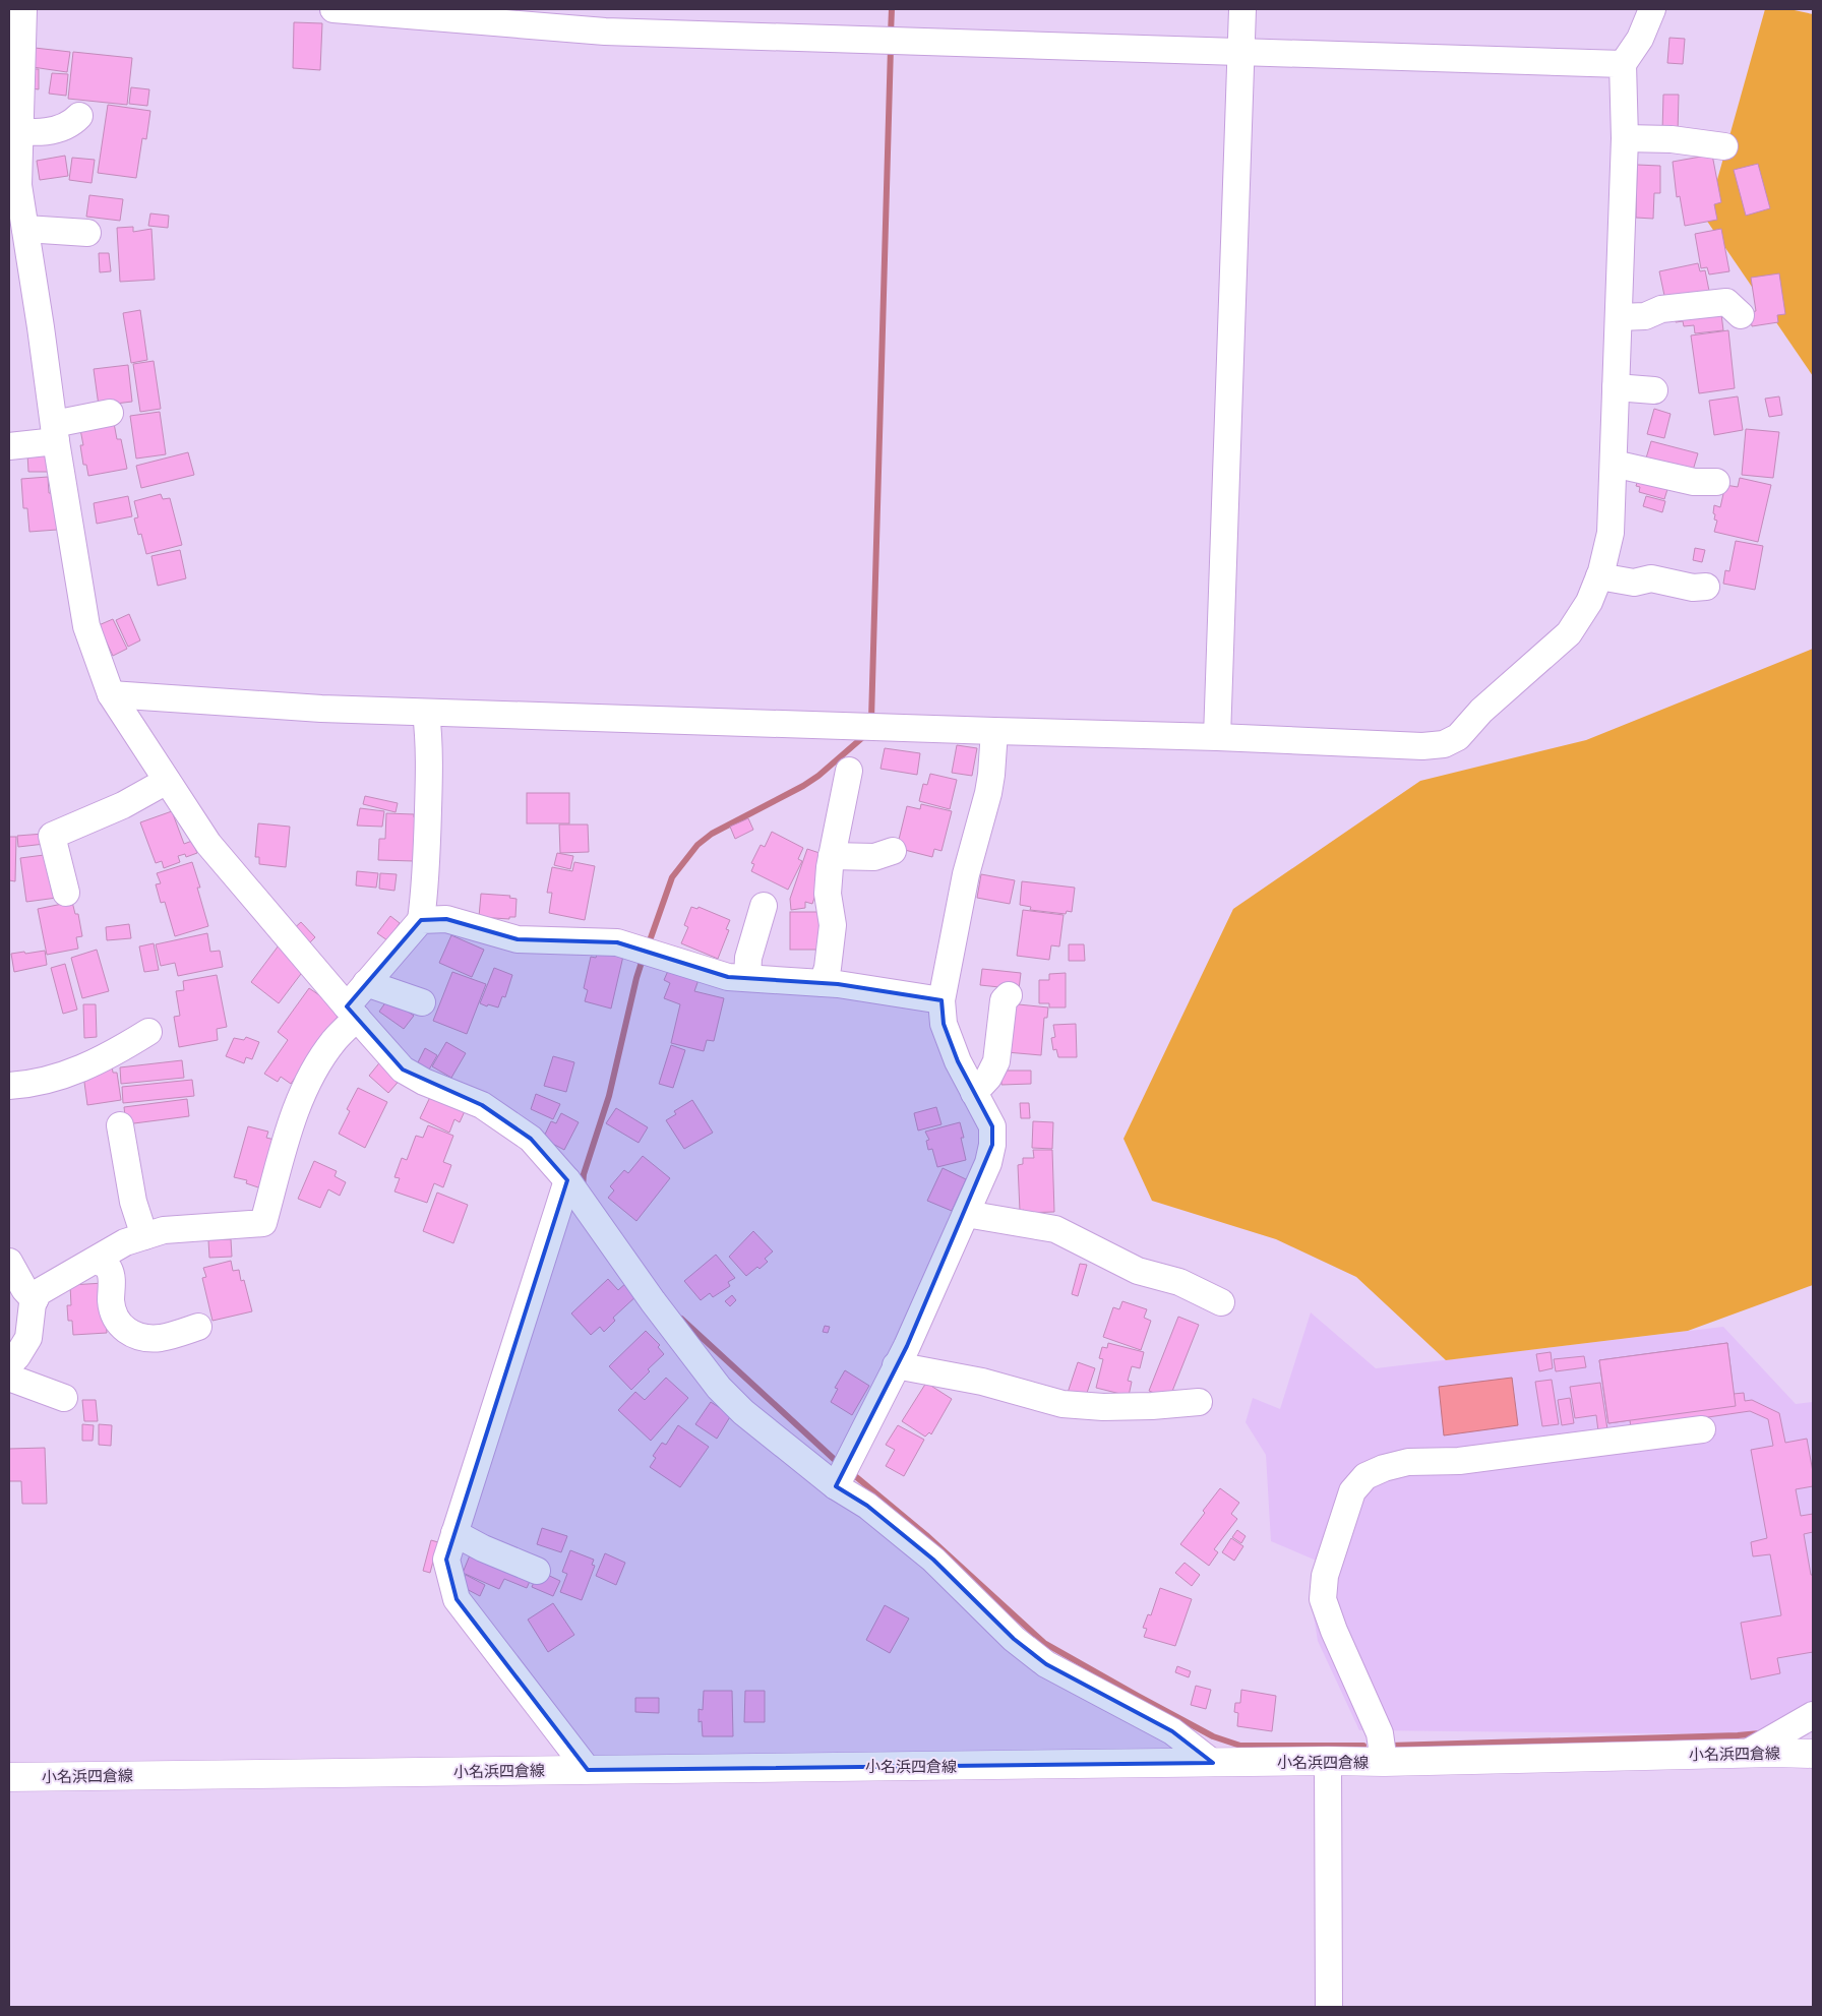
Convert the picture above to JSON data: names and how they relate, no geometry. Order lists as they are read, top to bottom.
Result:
{
  "streets": {
    "main road": ["小名浜四倉線"]
  }
}
